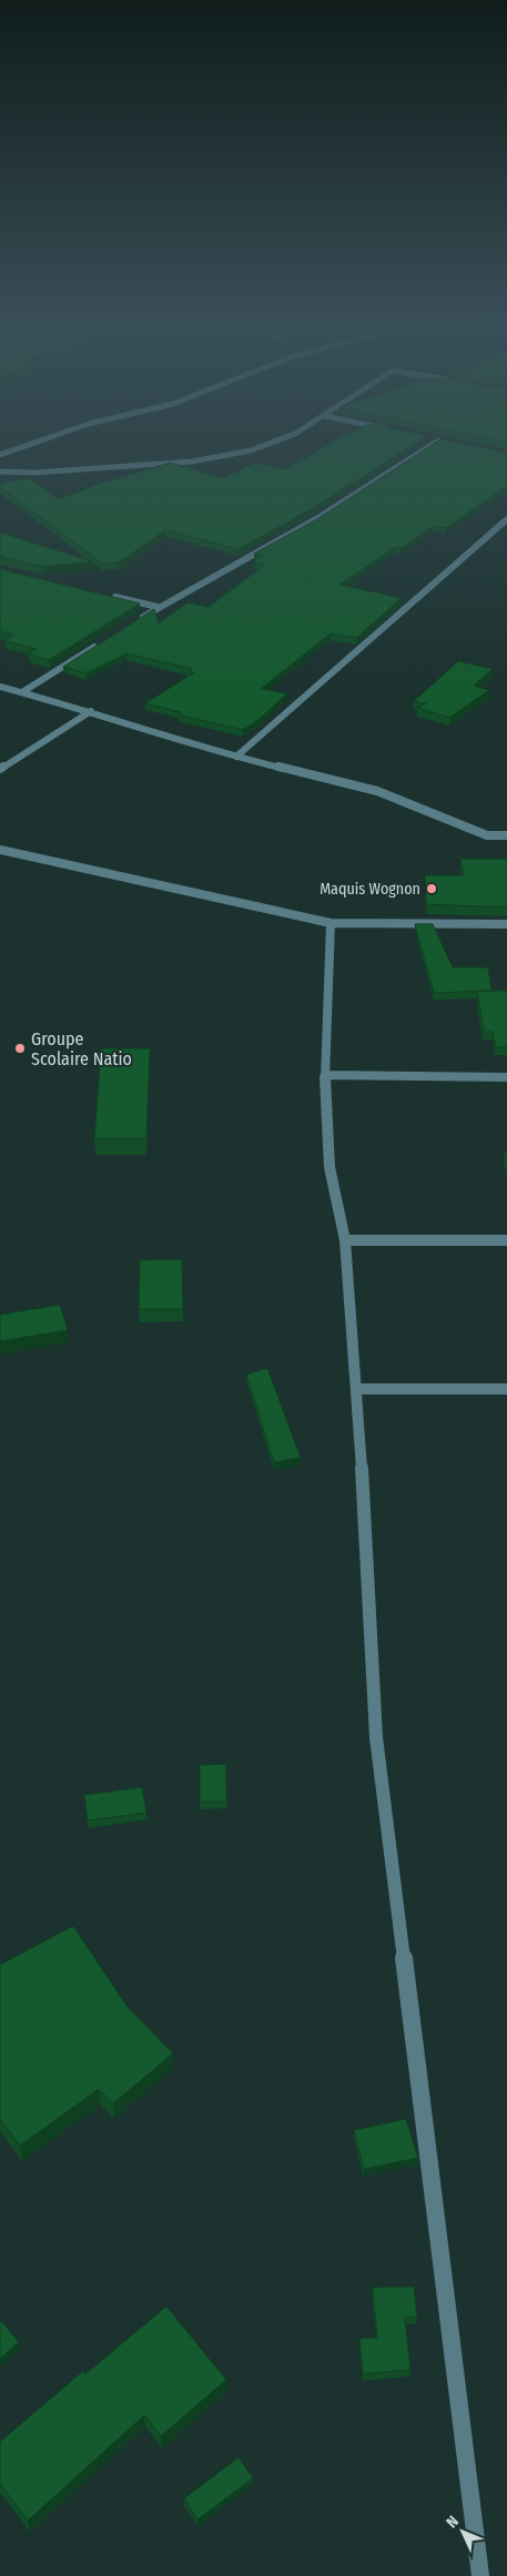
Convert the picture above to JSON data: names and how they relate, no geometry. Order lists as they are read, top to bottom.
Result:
{
  "places": ["Maquis Wognon", "Groupe Scolaire Natio"],
  "north": "top left"
}
